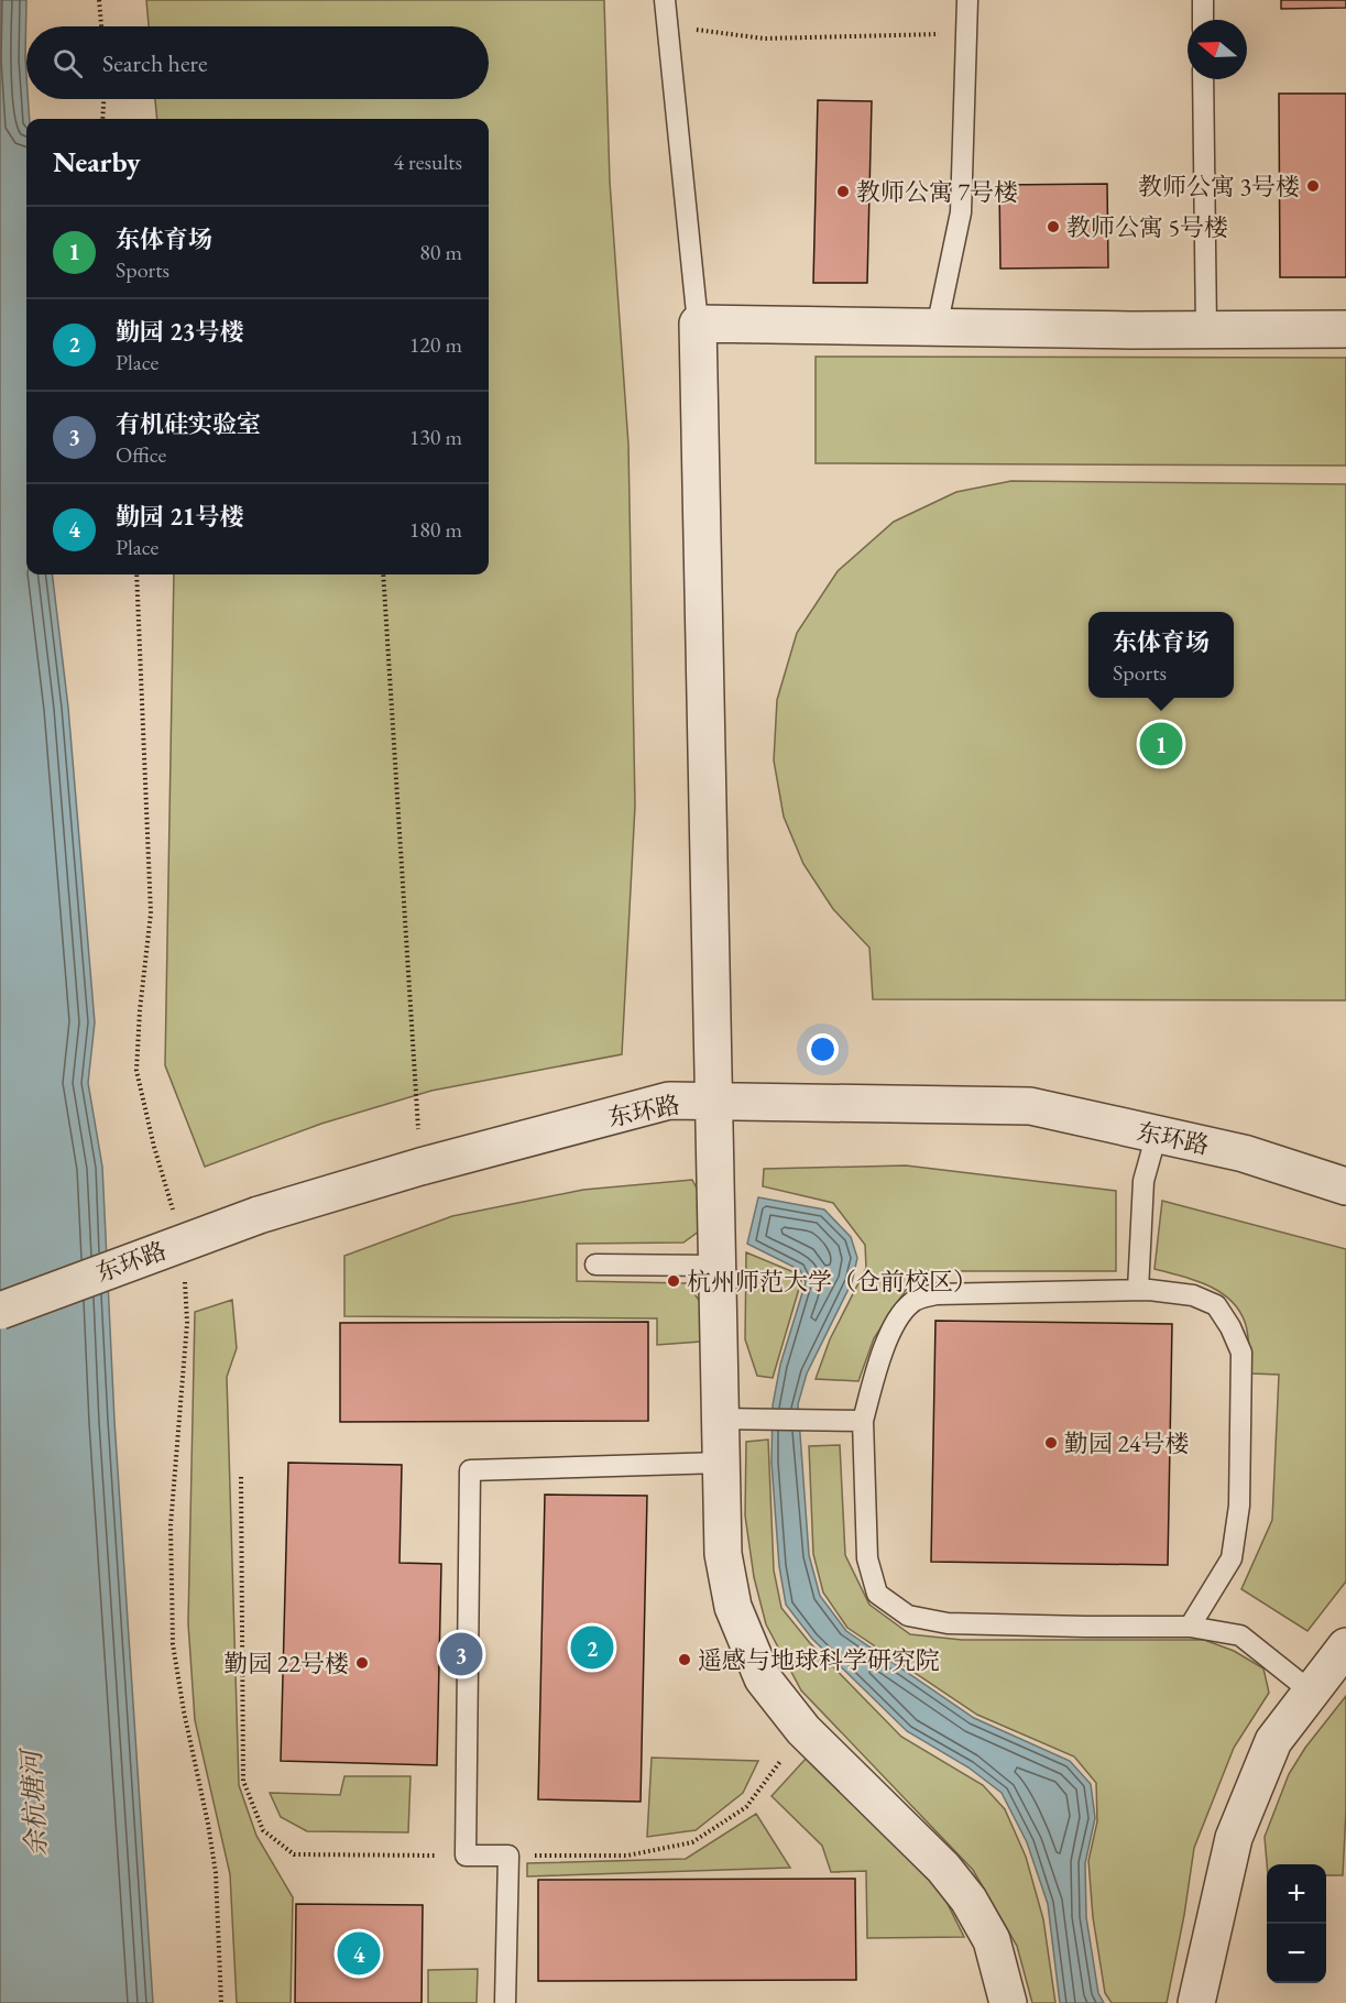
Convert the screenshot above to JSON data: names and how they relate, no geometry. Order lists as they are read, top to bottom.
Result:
{
  "streets": {
    "street": ["东环路"]
  },
  "water": ["余杭塘河"],
  "places": [
    "教师公寓 3号楼",
    "教师公寓 7号楼",
    "教师公寓 5号楼",
    "杭州师范大学（仓前校区）",
    "勤园 24号楼",
    "遥感与地球科学研究院",
    "勤园 22号楼"
  ],
  "north": "left",
  "page": {
    "search": "Search here",
    "heading": ["Nearby", "4 results"],
    "list": [
      {
        "mark": "1",
        "name": "东体育场",
        "note": "Sports",
        "value": "80 m"
      },
      {
        "mark": "2",
        "name": "勤园 23号楼",
        "note": "Place",
        "value": "120 m"
      },
      {
        "mark": "3",
        "name": "有机硅实验室",
        "note": "Office",
        "value": "130 m"
      },
      {
        "mark": "4",
        "name": "勤园 21号楼",
        "note": "Place",
        "value": "180 m"
      }
    ],
    "popup": ["东体育场", "Sports"],
    "pins": [
      "1",
      "2",
      "3",
      "4"
    ],
    "map_buttons": ["+", "−"]
  }
}
